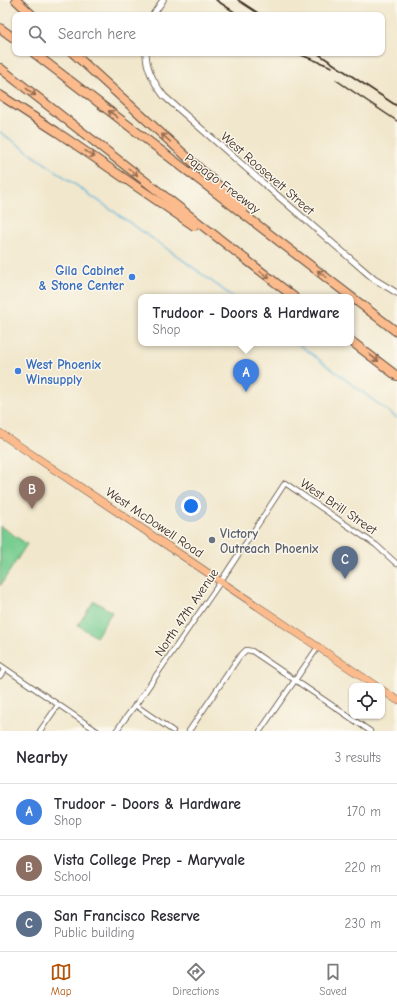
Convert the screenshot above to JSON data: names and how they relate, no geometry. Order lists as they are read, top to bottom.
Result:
{
  "streets": {
    "highway": ["Papago Freeway"],
    "main road": ["West McDowell Road"],
    "street": ["West Roosevelt Street", "West Brill Street", "North 47th Avenue"]
  },
  "crossings": [
    ["West Brill Street", "North 47th Avenue"],
    ["West McDowell Road", "North 47th Avenue"]
  ],
  "places": ["Gila Cabinet & Stone Center", "West Phoenix Winsupply", "Victory Outreach Phoenix"],
  "page": {
    "search": "Search here",
    "popup": ["Trudoor - Doors & Hardware", "Shop"],
    "pins": ["A", "B", "C"],
    "heading": ["Nearby", "3 results"],
    "list": [
      {
        "mark": "A",
        "name": "Trudoor - Doors & Hardware",
        "note": "Shop",
        "value": "170 m"
      },
      {
        "mark": "B",
        "name": "Vista College Prep - Maryvale",
        "note": "School",
        "value": "220 m"
      },
      {
        "mark": "C",
        "name": "San Francisco Reserve",
        "note": "Public building",
        "value": "230 m"
      }
    ],
    "nav": ["Map", "Directions", "Saved"]
  }
}
